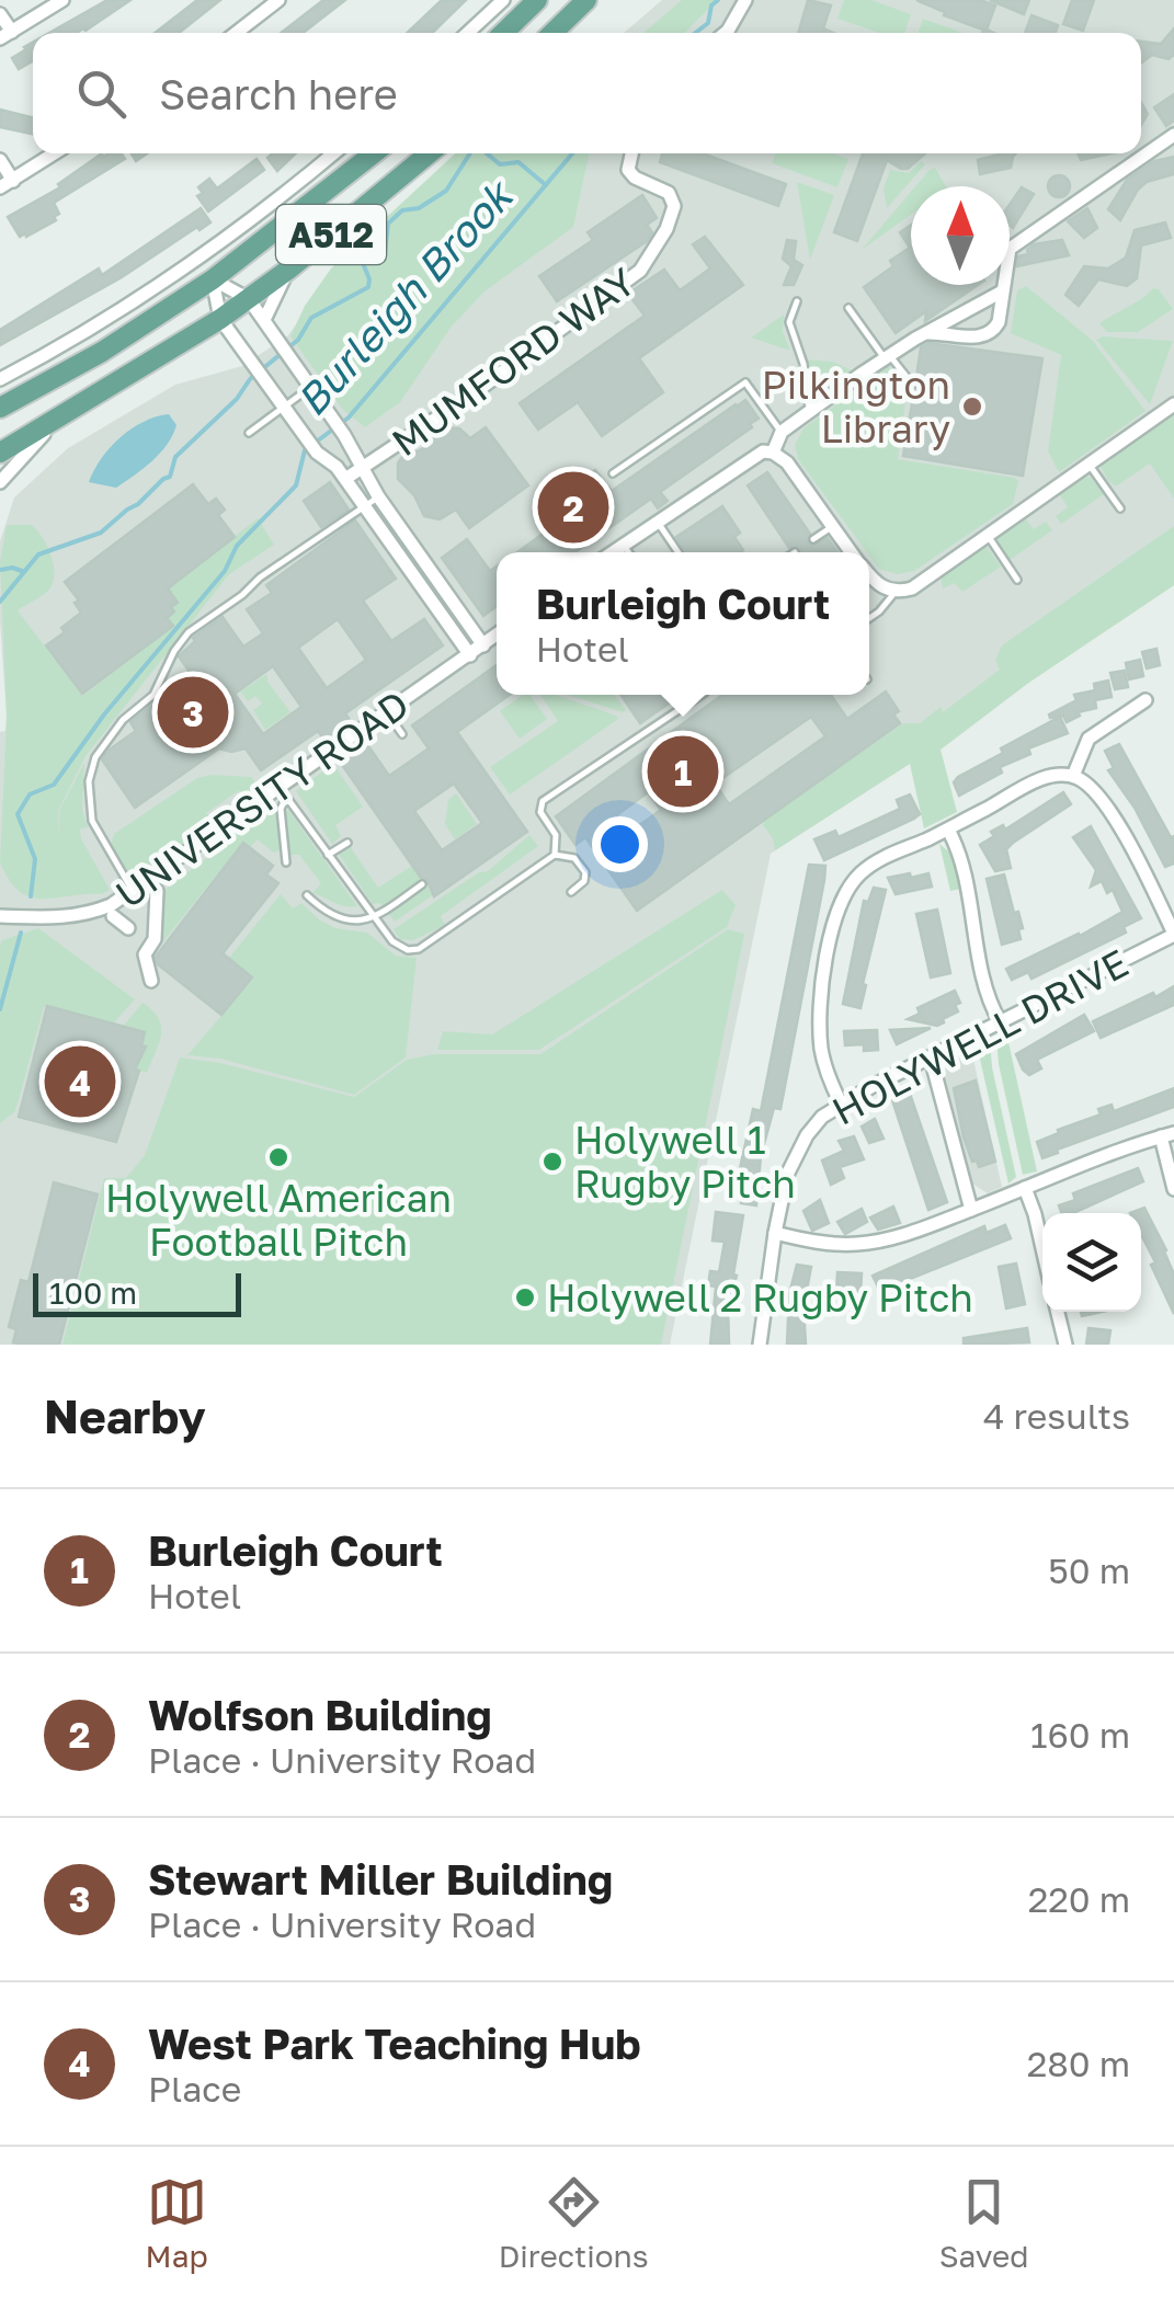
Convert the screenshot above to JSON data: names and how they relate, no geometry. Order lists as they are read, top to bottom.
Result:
{
  "streets": {
    "main road": ["A512"],
    "street": ["MUMFORD WAY", "UNIVERSITY ROAD", "HOLYWELL DRIVE"]
  },
  "water": ["Burleigh Brook"],
  "places": [
    "Pilkington Library",
    "Holywell American Football Pitch",
    "Holywell 1 Rugby Pitch",
    "Holywell 2 Rugby Pitch"
  ],
  "scale_bar": "100 m",
  "north": "top",
  "page": {
    "search": "Search here",
    "pins": [
      "2",
      "3",
      "1",
      "4"
    ],
    "popup": ["Burleigh Court", "Hotel"],
    "scale": "100 m",
    "heading": ["Nearby", "4 results"],
    "list": [
      {
        "mark": "1",
        "name": "Burleigh Court",
        "note": "Hotel",
        "value": "50 m"
      },
      {
        "mark": "2",
        "name": "Wolfson Building",
        "note": "Place · University Road",
        "value": "160 m"
      },
      {
        "mark": "3",
        "name": "Stewart Miller Building",
        "note": "Place · University Road",
        "value": "220 m"
      },
      {
        "mark": "4",
        "name": "West Park Teaching Hub",
        "note": "Place",
        "value": "280 m"
      }
    ],
    "nav": ["Map", "Directions", "Saved"]
  }
}
